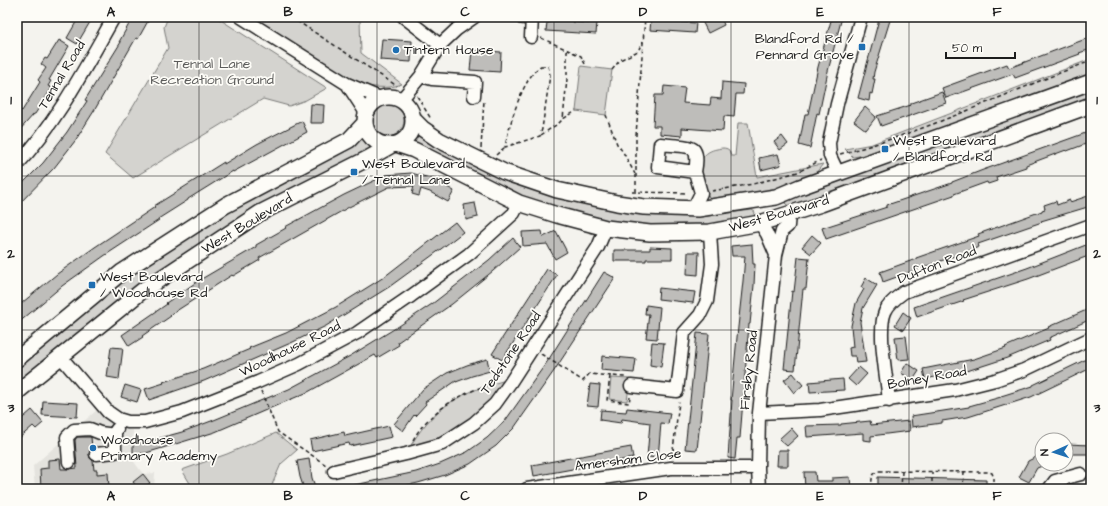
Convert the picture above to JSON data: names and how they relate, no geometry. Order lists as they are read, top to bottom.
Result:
{
  "streets": {
    "main road": ["West Boulevard"],
    "street": [
      "Tennal Road",
      "Dufton Road",
      "Woodhouse Road",
      "Tedstone Road",
      "Firsby Road",
      "Bolney Road",
      "Amersham Close"
    ]
  },
  "crossings": [
    ["West Boulevard", "Woodhouse Road"],
    ["West Boulevard", "Tedstone Road"],
    ["West Boulevard", "Firsby Road"],
    ["Dufton Road", "Bolney Road"],
    ["Firsby Road", "Bolney Road"],
    ["Firsby Road", "Amersham Close"]
  ],
  "parks": ["Tennal Lane Recreation Ground"],
  "places": {
    "transit": [
      "Blandford Rd / Pennard Grove",
      "West Boulevard / Blandford Rd",
      "West Boulevard / Tennal Lane",
      "West Boulevard / Woodhouse Rd"
    ],
    "other": ["Tintern House", "Woodhouse Primary Academy"]
  },
  "scale_bar": "50 m",
  "north": "left",
  "grid": {
    "columns": [
      "A",
      "B",
      "C",
      "D",
      "E",
      "F"
    ],
    "rows": ["1", "2", "3"]
  }
}
